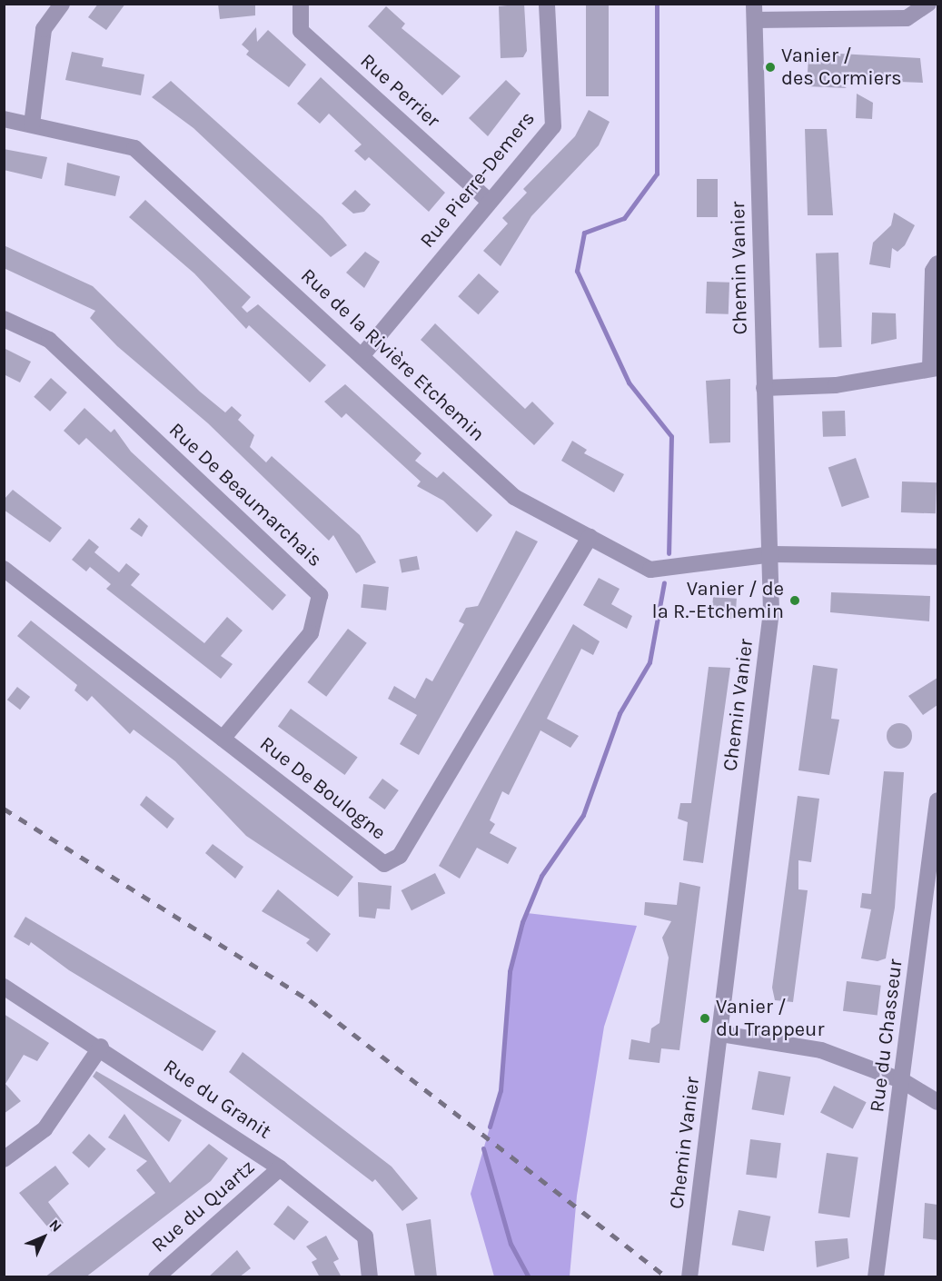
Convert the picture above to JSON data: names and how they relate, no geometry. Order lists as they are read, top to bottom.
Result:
{
  "streets": {
    "street": [
      "Rue Perrier",
      "Rue Pierre-Demers",
      "Chemin Vanier",
      "Rue de la Rivière Etchemin",
      "Rue De Beaumarchais",
      "Rue De Boulogne",
      "Rue du Chasseur",
      "Rue du Granit",
      "Rue du Quartz"
    ]
  },
  "crossings": [
    ["Rue Perrier", "Rue Pierre-Demers"],
    ["Rue Pierre-Demers", "Rue de la Rivière Etchemin"],
    ["Chemin Vanier", "Rue de la Rivière Etchemin"],
    ["Rue de la Rivière Etchemin", "Rue De Boulogne"],
    ["Rue De Beaumarchais", "Rue De Boulogne"],
    ["Rue du Granit", "Rue du Quartz"]
  ],
  "places": ["Vanier / des Cormiers", "Vanier / de la R.-Etchemin", "Vanier / du Trappeur"],
  "north": "top right"
}
